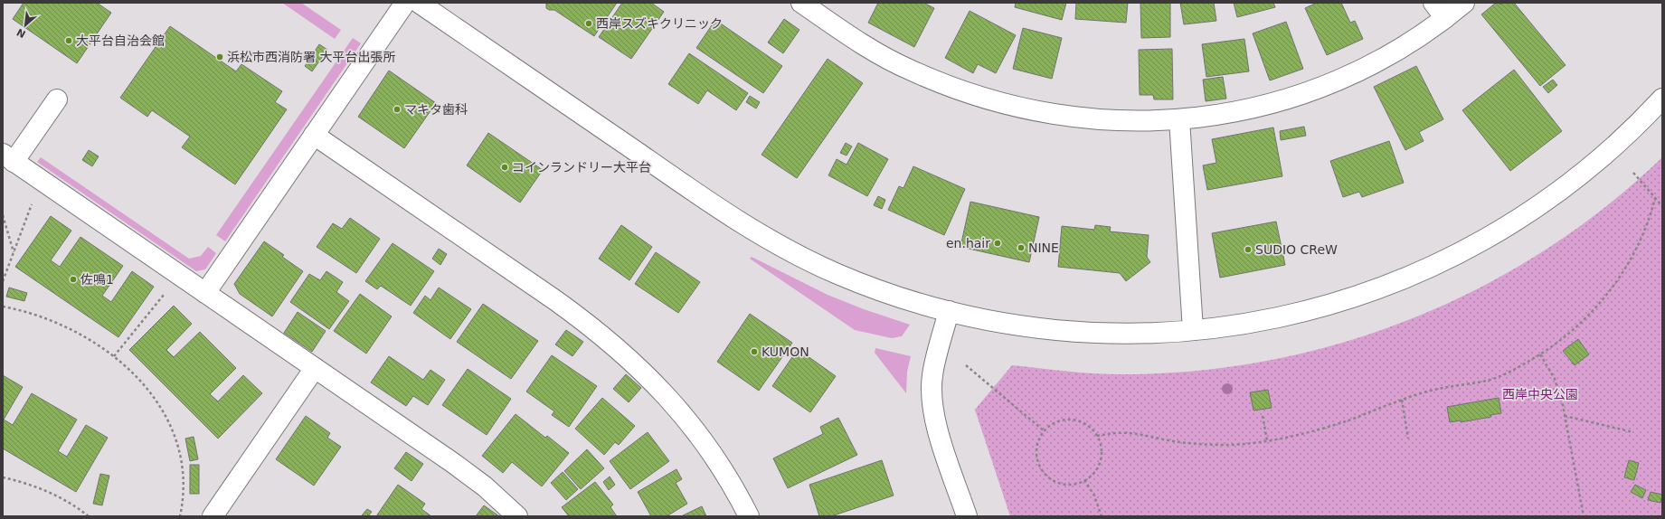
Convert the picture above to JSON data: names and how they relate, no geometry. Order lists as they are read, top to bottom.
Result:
{
  "parks": ["西岸中央公園"],
  "places": [
    "西岸スズキクリニック",
    "大平台自治会館",
    "浜松市西消防署 大平台出張所",
    "マキタ歯科",
    "コインランドリー大平台",
    "en.hair",
    "NINE",
    "SUDIO CReW",
    "佐鳴1",
    "KUMON"
  ],
  "north": "bottom left"
}
